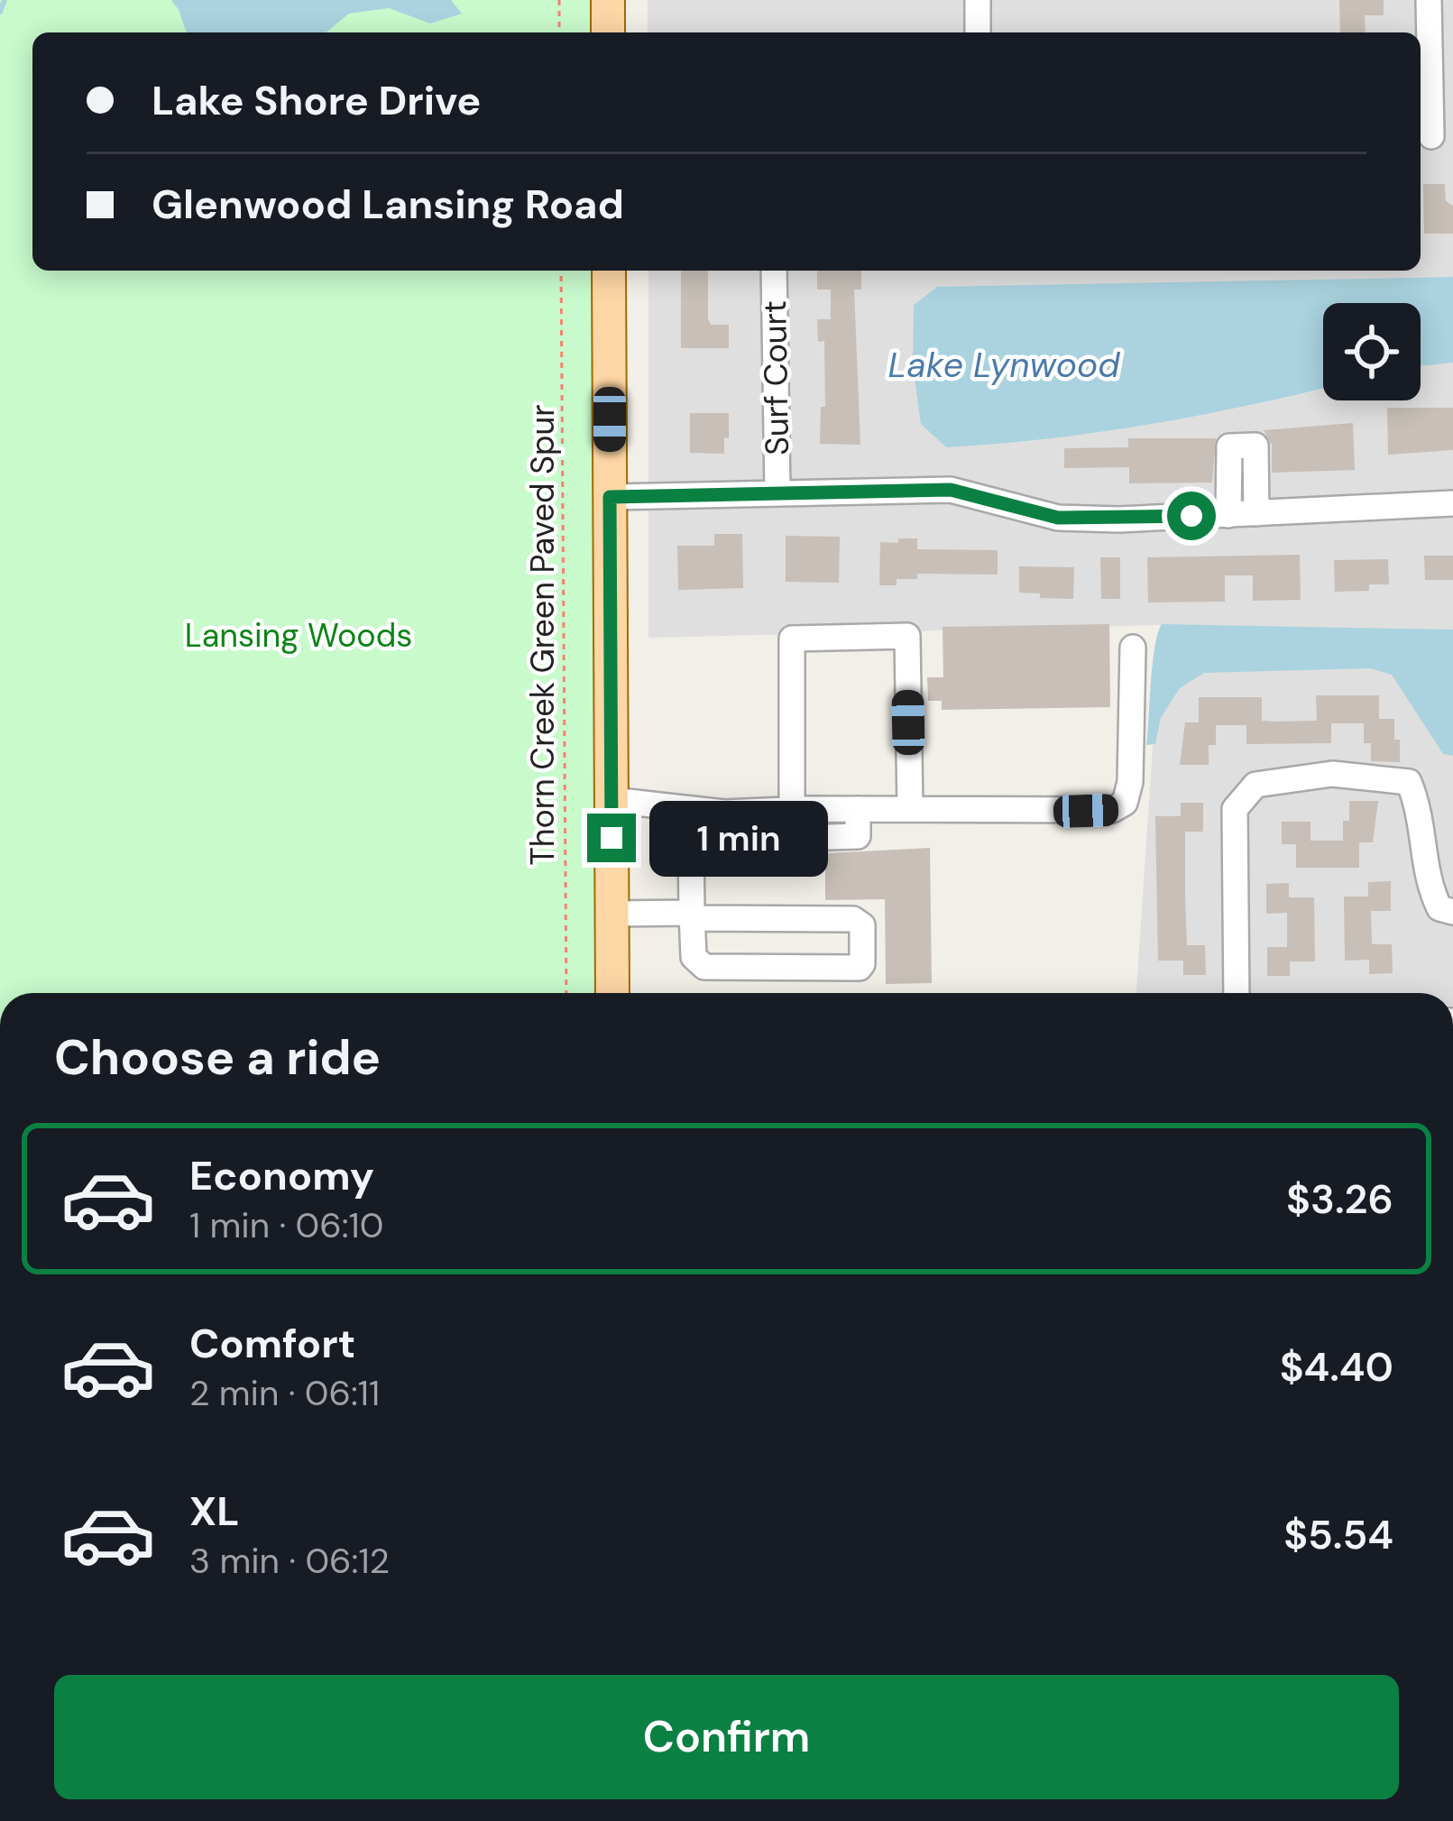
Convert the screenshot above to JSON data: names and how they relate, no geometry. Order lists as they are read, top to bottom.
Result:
{
  "streets": {
    "street": ["Surf Court"],
    "path": ["Thorn Creek Green Paved Spur"]
  },
  "water": ["Lake Lynwood"],
  "parks": ["Lansing Woods"],
  "page": {
    "banner": ["Lake Shore Drive", "Glenwood Lansing Road"],
    "bubble": "1 min",
    "heading": "Choose a ride",
    "list": [
      {
        "name": "Economy",
        "note": "1 min · 06:10",
        "value": "$3.26"
      },
      {
        "name": "Comfort",
        "note": "2 min · 06:11",
        "value": "$4.40"
      },
      {
        "name": "XL",
        "note": "3 min · 06:12",
        "value": "$5.54"
      }
    ],
    "buttons": "Confirm"
  }
}
